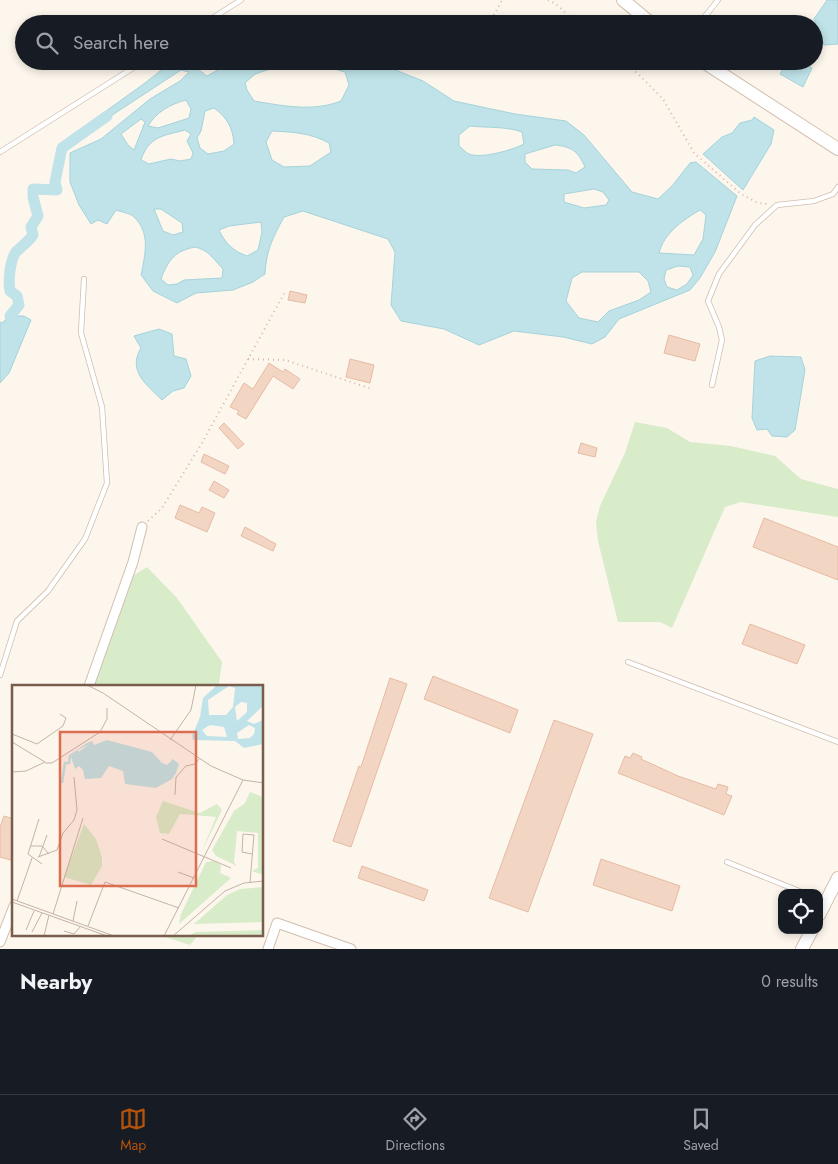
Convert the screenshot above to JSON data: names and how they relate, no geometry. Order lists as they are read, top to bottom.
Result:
{
  "page": {
    "search": "Search here",
    "heading": ["Nearby", "0 results"],
    "nav": ["Map", "Directions", "Saved"]
  }
}
